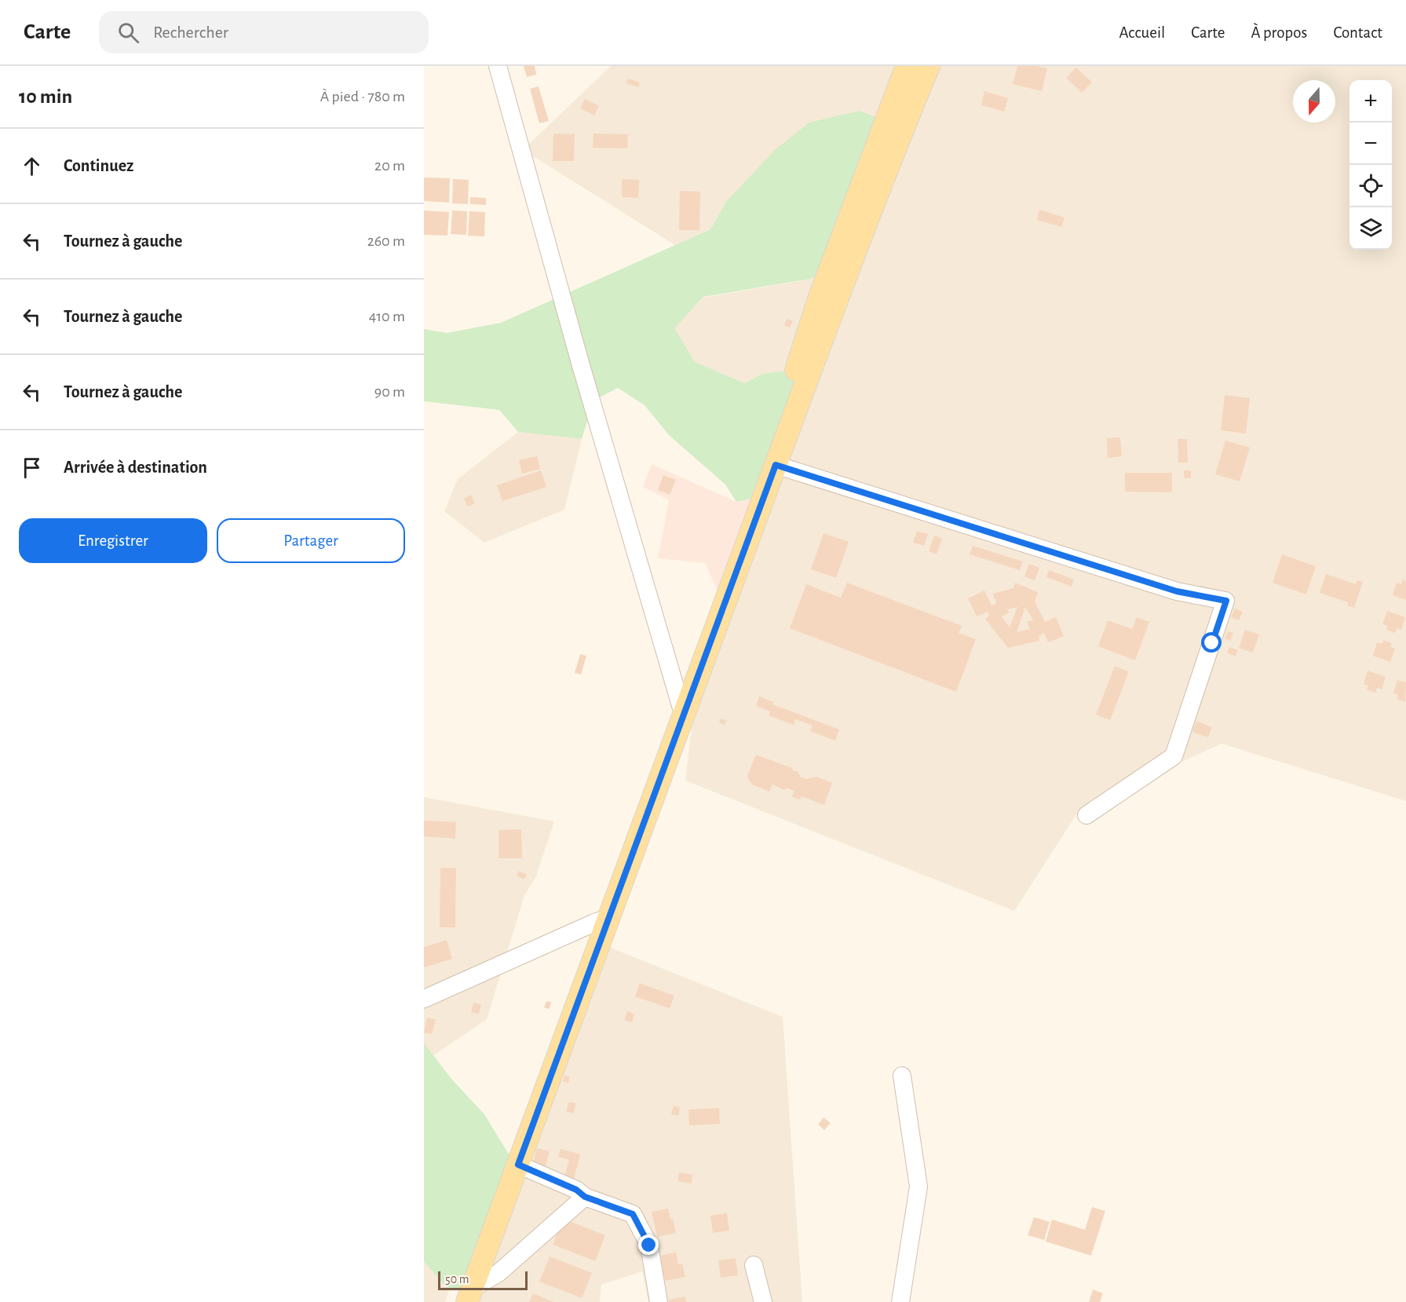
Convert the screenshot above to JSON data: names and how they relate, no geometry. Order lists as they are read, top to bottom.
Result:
{
  "scale_bar": "50 m",
  "north": "bottom",
  "page": {
    "header": "Carte",
    "search": "Rechercher",
    "nav": [
      "Accueil",
      "Carte",
      "À propos",
      "Contact"
    ],
    "heading": ["10 min", "À pied · 780 m"],
    "map_buttons": ["+", "−"],
    "list": [
      ["Continuez", "20 m"],
      ["Tournez à gauche", "260 m"],
      ["Tournez à gauche", "410 m"],
      ["Tournez à gauche", "90 m"],
      "Arrivée à destination"
    ],
    "buttons": ["Enregistrer", "Partager"],
    "scale": "50 m"
  }
}
